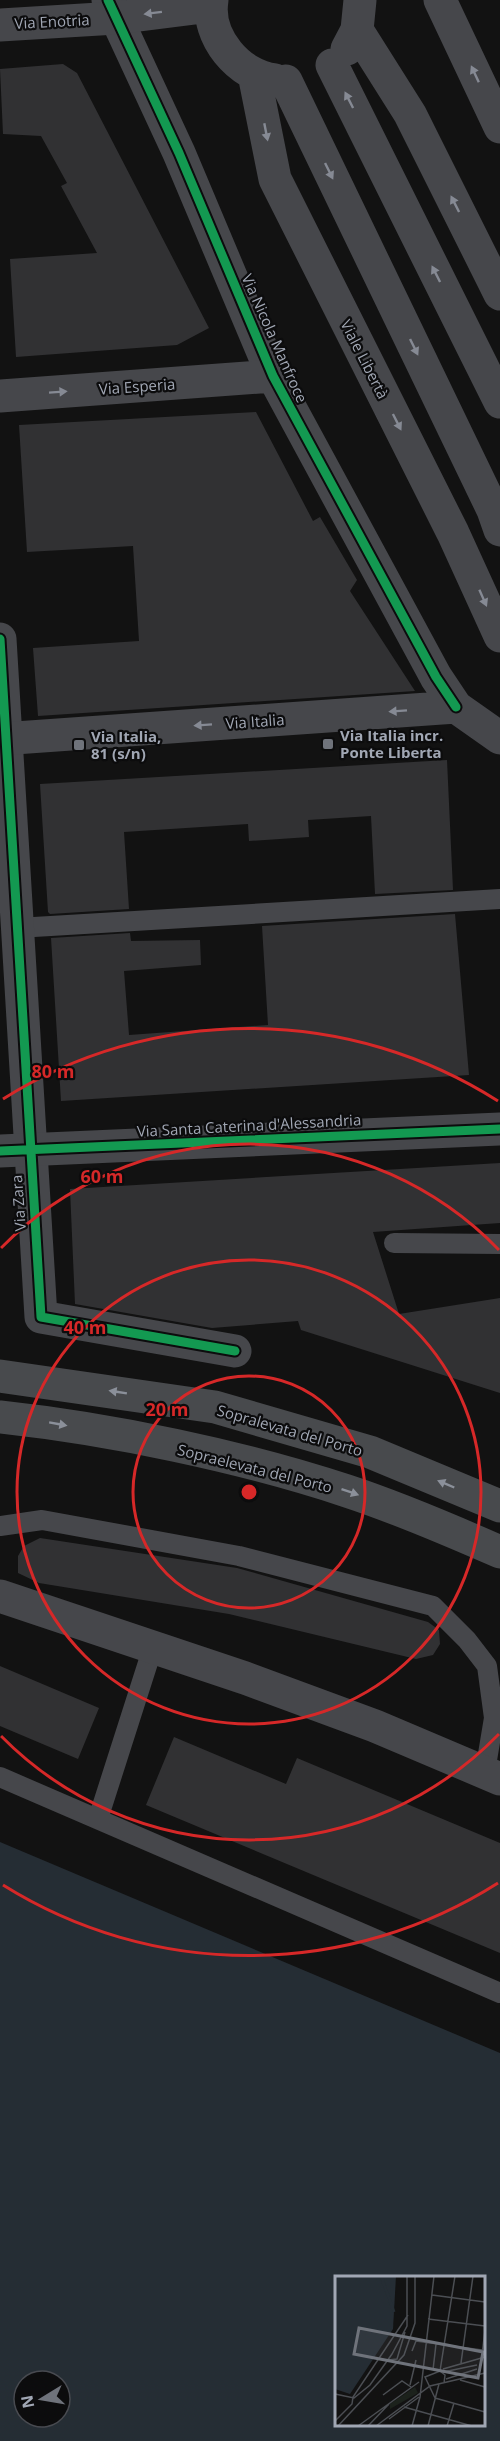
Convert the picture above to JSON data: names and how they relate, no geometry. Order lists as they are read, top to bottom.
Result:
{
  "streets": {
    "main road": ["Sopralevata del Porto", "Sopraelevata del Porto"],
    "street": [
      "Via Enotria",
      "Via Nicola Manfroce",
      "Viale Libertà",
      "Via Esperia",
      "Via Italia",
      "Via Santa Caterina d'Alessandria",
      "Via Zara"
    ]
  },
  "crossings": [
    ["Via Enotria", "Via Nicola Manfroce"],
    ["Via Nicola Manfroce", "Via Esperia"],
    ["Via Nicola Manfroce", "Via Italia"],
    ["Via Italia", "Via Zara"],
    ["Via Santa Caterina d'Alessandria", "Via Zara"]
  ],
  "one_way": [
    "Via Enotria",
    "Via Esperia",
    "Via Italia",
    "Sopralevata del Porto",
    "Sopraelevata del Porto"
  ],
  "places": {
    "transit": ["Via Italia incr. Ponte Liberta", "Via Italia, 81 (s/n)"]
  },
  "north": "left",
  "rings": [
    "80 m",
    "60 m",
    "40 m",
    "20 m"
  ]
}
